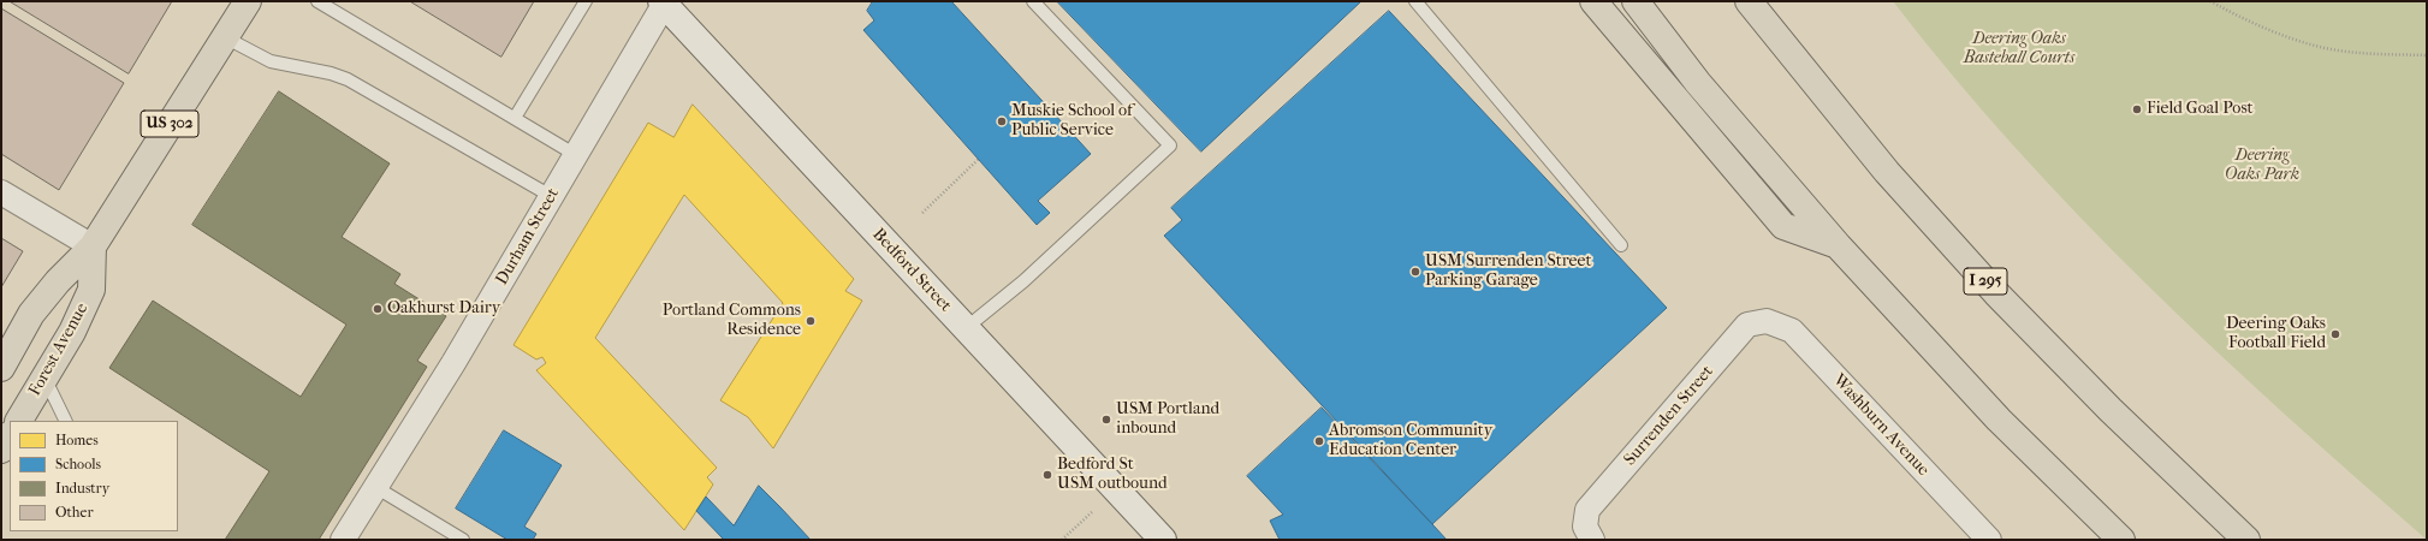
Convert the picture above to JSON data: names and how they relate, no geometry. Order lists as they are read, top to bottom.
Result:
{
  "streets": {
    "highway": ["US 302", "I 295", "Forest Avenue"],
    "street": [
      "Durham Street",
      "Bedford Street",
      "Surrenden Street",
      "Washburn Avenue"
    ]
  },
  "crossings": [
    ["Durham Street", "Bedford Street"],
    ["Surrenden Street", "Washburn Avenue"]
  ],
  "parks": ["Deering Oaks Basteball Courts", "Deering Oaks Park"],
  "places": [
    "Field Goal Post",
    "Muskie School of Public Service",
    "USM Surrenden Street Parking Garage",
    "Oakhurst Dairy",
    "Portland Commons Residence",
    "Deering Oaks Football Field",
    "USM Portland inbound",
    "Abromson Community Education Center",
    "Bedford St USM outbound"
  ],
  "legend": [
    "Homes",
    "Schools",
    "Industry",
    "Other"
  ]
}
